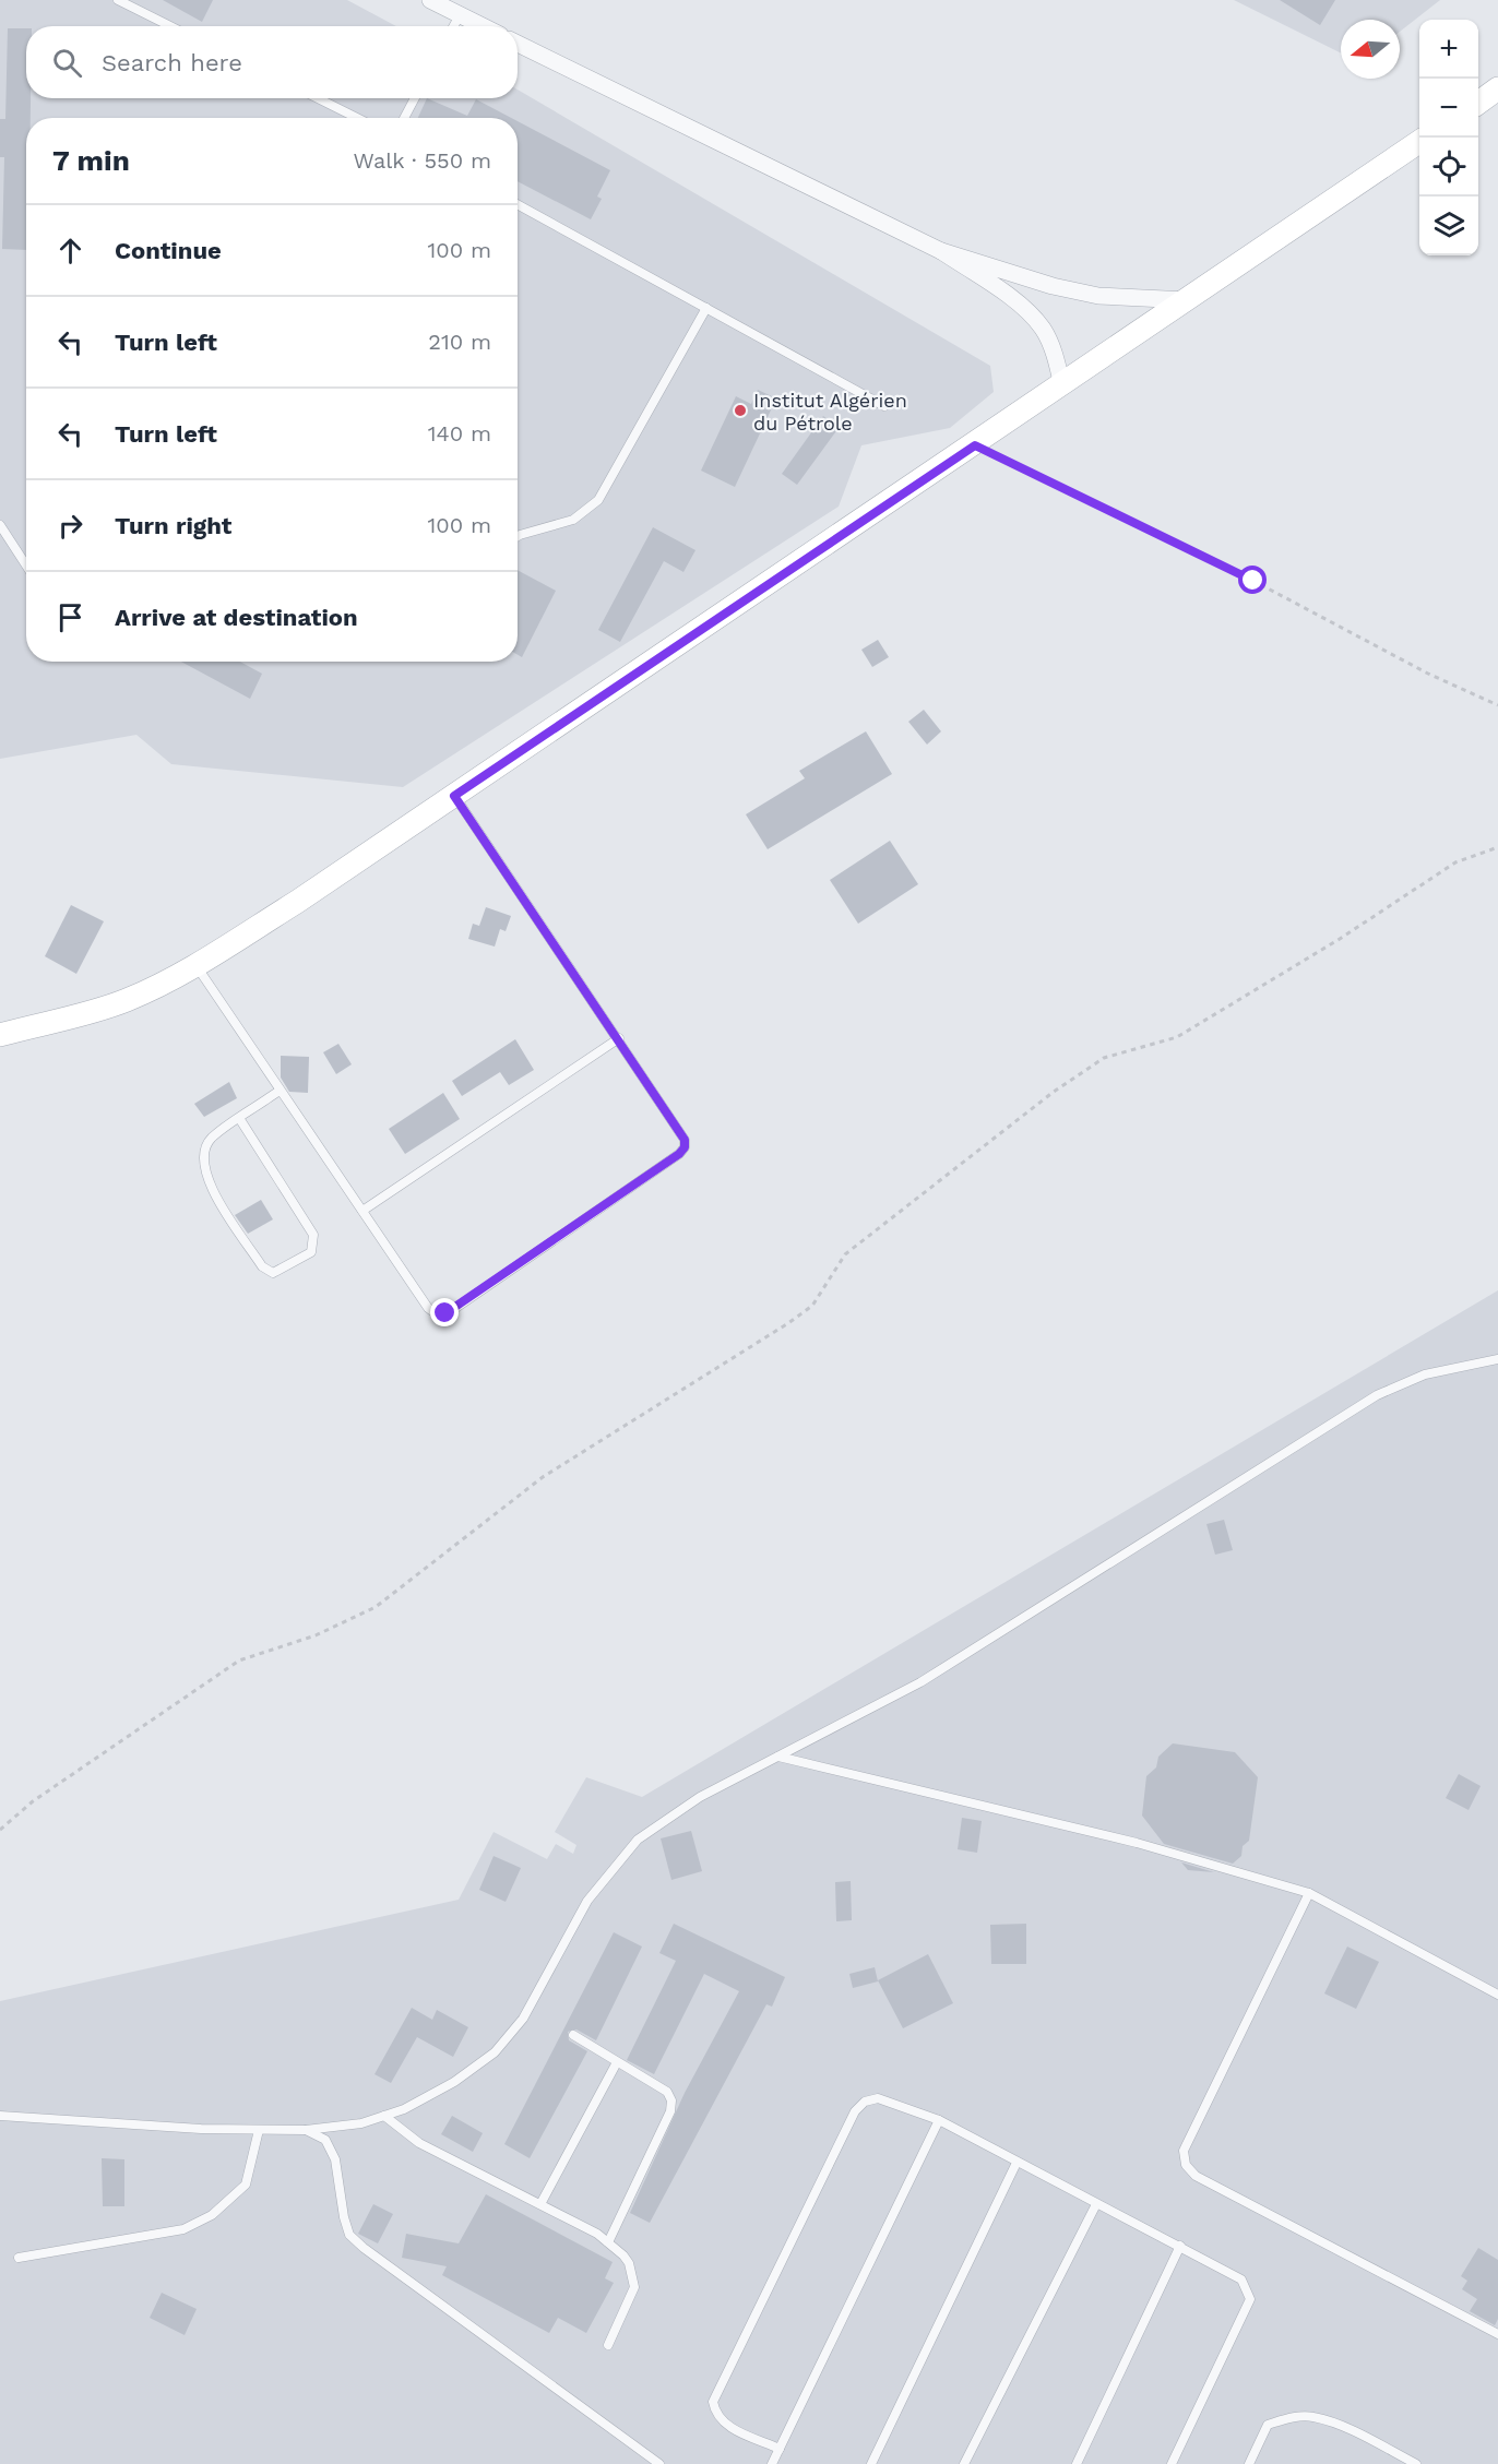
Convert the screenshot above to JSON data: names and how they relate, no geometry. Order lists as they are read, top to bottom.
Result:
{
  "places": ["Institut Algérien du Pétrole"],
  "north": "left",
  "page": {
    "map_buttons": ["+", "−"],
    "search": "Search here",
    "heading": ["7 min", "Walk · 550 m"],
    "list": [
      ["Continue", "100 m"],
      ["Turn left", "210 m"],
      ["Turn left", "140 m"],
      ["Turn right", "100 m"],
      "Arrive at destination"
    ]
  }
}
